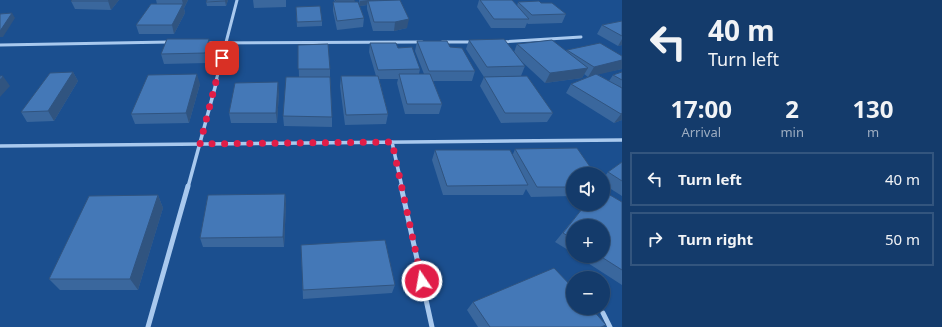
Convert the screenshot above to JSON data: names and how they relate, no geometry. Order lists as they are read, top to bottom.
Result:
{
  "page": {
    "turn": ["40 m", "Turn left"],
    "eta": [
      "17:00",
      "Arrival",
      "2",
      "min",
      "130",
      "m"
    ],
    "list": [
      {
        "name": "Turn left",
        "value": "40 m"
      },
      {
        "name": "Turn right",
        "value": "50 m"
      }
    ],
    "map_buttons": ["+", "−"]
  }
}
